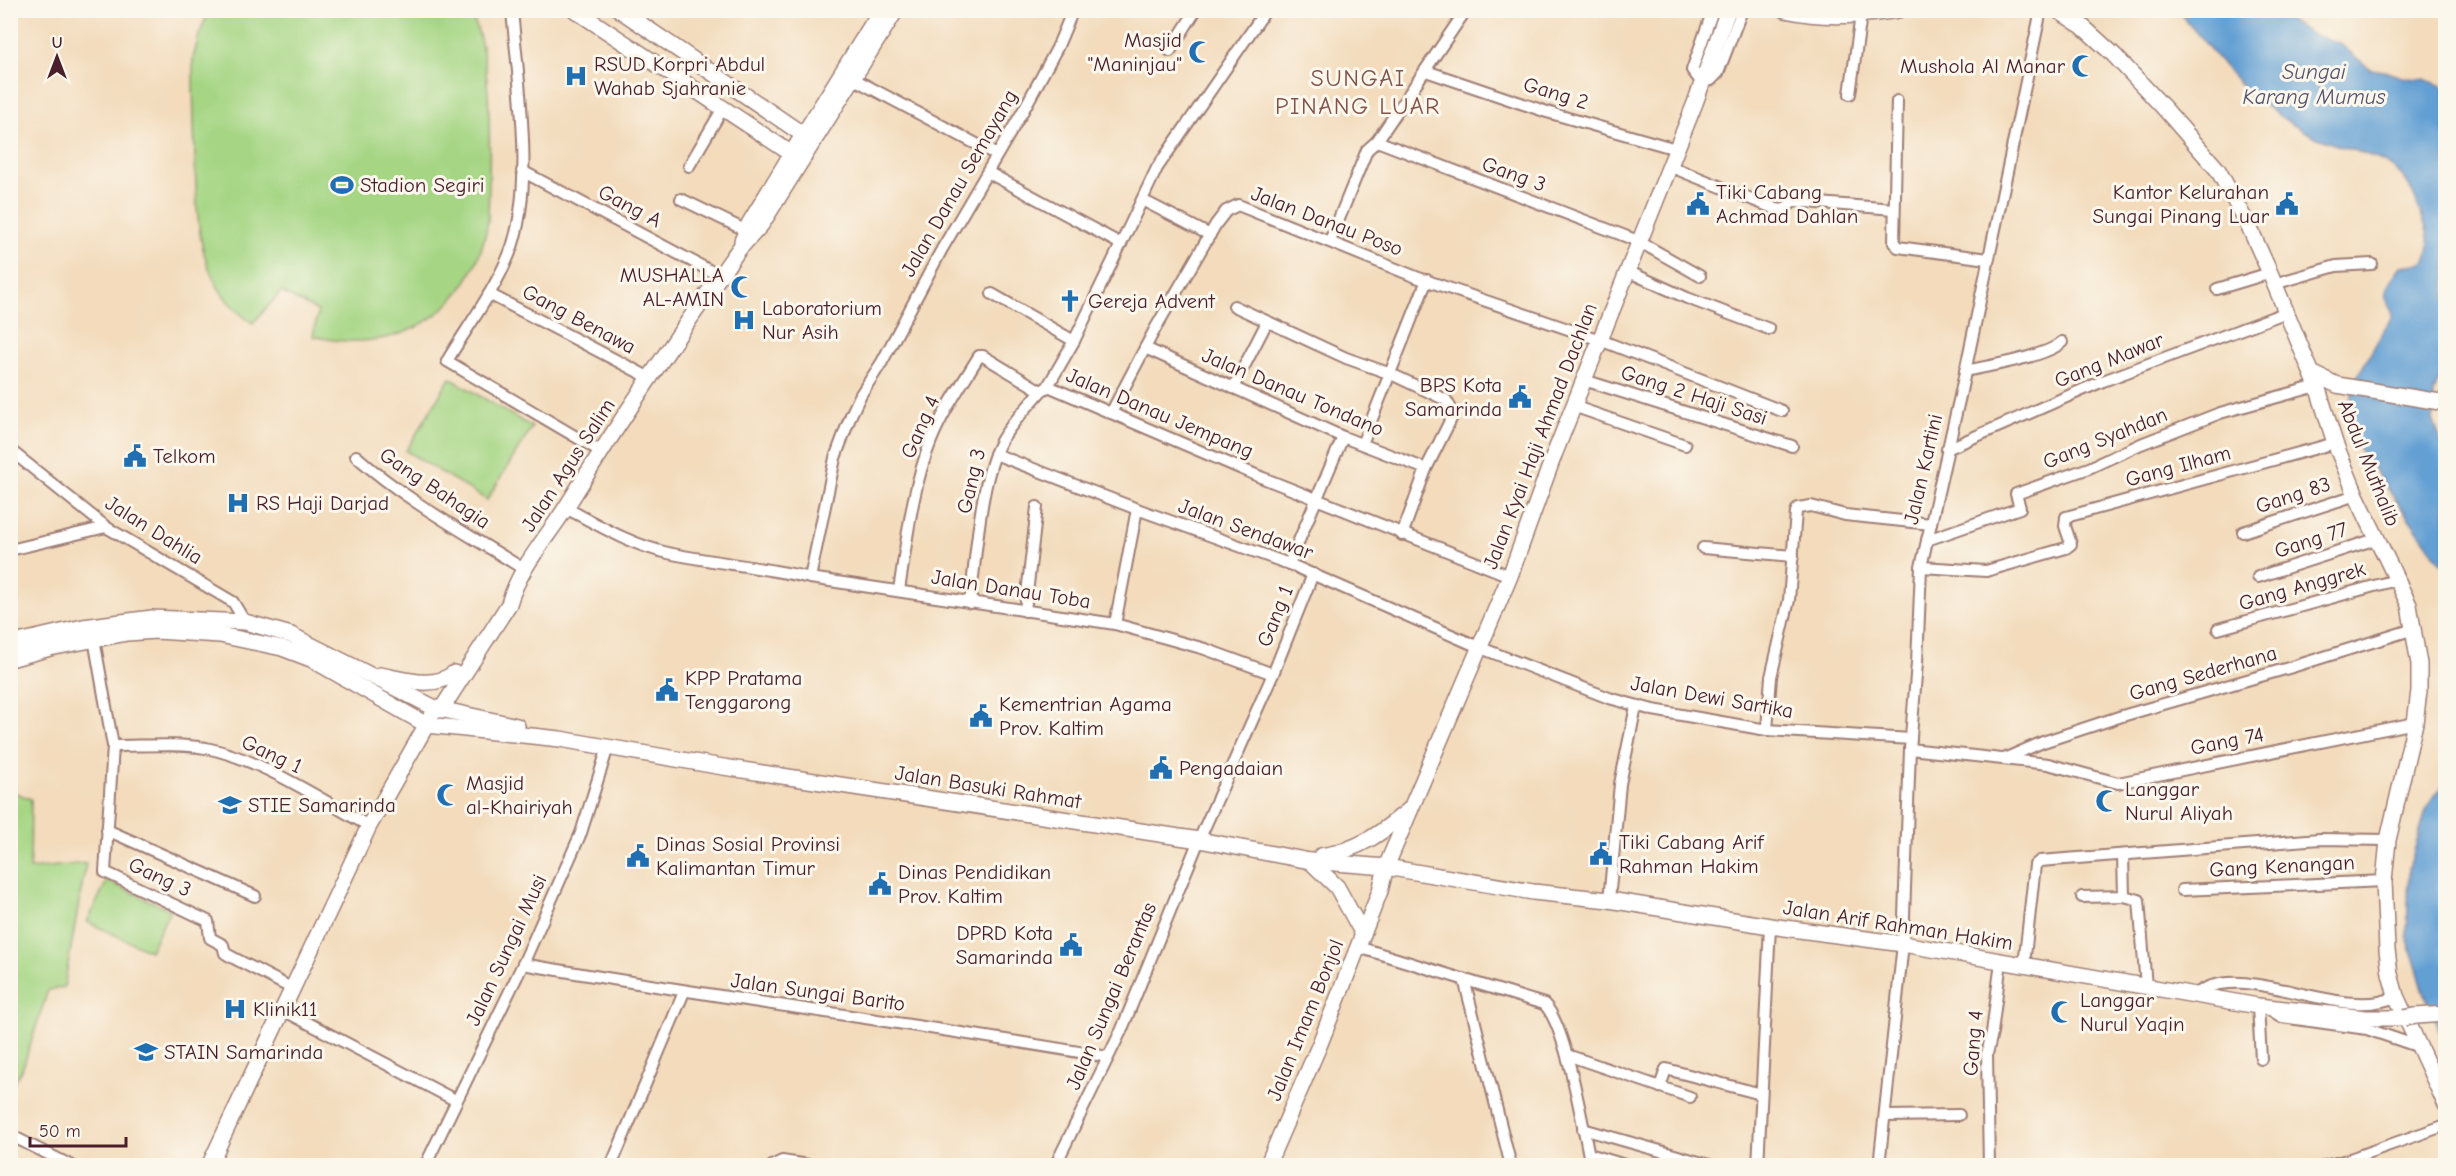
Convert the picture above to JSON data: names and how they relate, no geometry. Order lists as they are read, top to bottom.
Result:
{
  "streets": {
    "street": [
      "Gang 2",
      "Gang 3",
      "Jalan Danau Semayang",
      "Gang A",
      "Jalan Danau Poso",
      "Gang Benawa",
      "Gang Mawar",
      "Jalan Danau Tondano",
      "Gang 2 Haji Sasi",
      "Jalan Danau Jempang",
      "Gang 4",
      "Jalan Kyai Haji Ahmad Dachlan",
      "Gang Syahdan",
      "Abdul Muthalib",
      "Jalan Agus Salim",
      "Gang Ilham",
      "Jalan Kartini",
      "Gang Bahagia",
      "Gang 83",
      "Jalan Sendawar",
      "Jalan Dahlia",
      "Gang 77",
      "Gang Anggrek",
      "Jalan Danau Toba",
      "Gang 1",
      "Gang Sederhana",
      "Jalan Dewi Sartika",
      "Gang 74",
      "Jalan Basuki Rahmat",
      "Gang Kenangan",
      "Jalan Arif Rahman Hakim",
      "Jalan Sungai Musi",
      "Jalan Sungai Barito",
      "Jalan Sungai Berantas",
      "Jalan Imam Bonjol"
    ]
  },
  "crossings": [
    ["Gang 2", "Jalan Kyai Haji Ahmad Dachlan"],
    ["Gang 3", "Jalan Danau Jempang"],
    ["Gang 3", "Gang 4"],
    ["Gang 3", "Jalan Kyai Haji Ahmad Dachlan"],
    ["Gang 3", "Jalan Agus Salim"],
    ["Gang 3", "Jalan Sendawar"],
    ["Gang 3", "Jalan Danau Toba"],
    ["Gang 3", "Gang 1"],
    ["Jalan Danau Semayang", "Jalan Danau Toba"],
    ["Gang A", "Jalan Agus Salim"],
    ["Jalan Danau Poso", "Jalan Danau Tondano"],
    ["Jalan Danau Poso", "Jalan Danau Jempang"],
    ["Jalan Danau Poso", "Jalan Kyai Haji Ahmad Dachlan"],
    ["Gang Benawa", "Jalan Agus Salim"],
    ["Gang Mawar", "Abdul Muthalib"],
    ["Gang Mawar", "Jalan Kartini"],
    ["Gang 2 Haji Sasi", "Jalan Kyai Haji Ahmad Dachlan"],
    ["Jalan Danau Jempang", "Gang 4"],
    ["Jalan Danau Jempang", "Jalan Kyai Haji Ahmad Dachlan"],
    ["Gang 4", "Jalan Danau Toba"],
    ["Gang 4", "Jalan Arif Rahman Hakim"],
    ["Jalan Kyai Haji Ahmad Dachlan", "Jalan Sendawar"],
    ["Jalan Kyai Haji Ahmad Dachlan", "Jalan Dewi Sartika"],
    ["Jalan Kyai Haji Ahmad Dachlan", "Jalan Basuki Rahmat"],
    ["Jalan Kyai Haji Ahmad Dachlan", "Jalan Arif Rahman Hakim"],
    ["Jalan Kyai Haji Ahmad Dachlan", "Jalan Imam Bonjol"],
    ["Gang Syahdan", "Abdul Muthalib"],
    ["Gang Syahdan", "Jalan Kartini"],
    ["Abdul Muthalib", "Gang Ilham"],
    ["Abdul Muthalib", "Gang 83"],
    ["Abdul Muthalib", "Gang 77"],
    ["Abdul Muthalib", "Gang Anggrek"],
    ["Abdul Muthalib", "Gang Sederhana"],
    ["Abdul Muthalib", "Gang 74"],
    ["Abdul Muthalib", "Gang Kenangan"],
    ["Abdul Muthalib", "Jalan Arif Rahman Hakim"],
    ["Jalan Agus Salim", "Gang Bahagia"],
    ["Jalan Agus Salim", "Jalan Danau Toba"],
    ["Jalan Agus Salim", "Gang 1"],
    ["Jalan Agus Salim", "Jalan Basuki Rahmat"],
    ["Gang Ilham", "Jalan Kartini"],
    ["Jalan Kartini", "Gang Sederhana"],
    ["Jalan Kartini", "Jalan Dewi Sartika"],
    ["Jalan Kartini", "Jalan Arif Rahman Hakim"],
    ["Jalan Sendawar", "Gang 1"],
    ["Jalan Sendawar", "Jalan Dewi Sartika"],
    ["Jalan Dahlia", "Jalan Basuki Rahmat"],
    ["Jalan Danau Toba", "Gang 1"],
    ["Gang Sederhana", "Jalan Dewi Sartika"],
    ["Gang Sederhana", "Gang 74"],
    ["Jalan Basuki Rahmat", "Jalan Arif Rahman Hakim"],
    ["Jalan Basuki Rahmat", "Jalan Sungai Musi"],
    ["Jalan Basuki Rahmat", "Jalan Sungai Berantas"],
    ["Jalan Basuki Rahmat", "Jalan Imam Bonjol"],
    ["Jalan Arif Rahman Hakim", "Jalan Imam Bonjol"],
    ["Jalan Sungai Musi", "Jalan Sungai Barito"],
    ["Jalan Sungai Barito", "Jalan Sungai Berantas"]
  ],
  "districts": ["SUNGAI PINANG LUAR"],
  "water": ["Sungai Karang Mumus"],
  "places": {
    "mosque": [
      "Masjid \"Maninjau\"",
      "Mushola Al Manar",
      "MUSHALLA AL-AMIN",
      "Masjid al-Khairiyah",
      "Langgar Nurul Aliyah",
      "Langgar Nurul Yaqin"
    ],
    "hospital": [
      "RSUD Korpri Abdul Wahab Sjahranie",
      "Laboratorium Nur Asih",
      "RS Haji Darjad",
      "Klinik11"
    ],
    "sports": ["Stadion Segiri"],
    "public building": [
      "Tiki Cabang Achmad Dahlan",
      "Kantor Kelurahan Sungai Pinang Luar",
      "BPS Kota Samarinda",
      "Telkom",
      "KPP Pratama Tenggarong",
      "Kementrian Agama Prov. Kaltim",
      "Pengadaian",
      "Tiki Cabang Arif Rahman Hakim",
      "Dinas Sosial Provinsi Kalimantan Timur",
      "Dinas Pendidikan Prov. Kaltim",
      "DPRD Kota Samarinda"
    ],
    "church": ["Gereja Advent"],
    "school or university": ["STIE Samarinda", "STAIN Samarinda"]
  },
  "scale_bar": "50 m",
  "north": "top"
}
